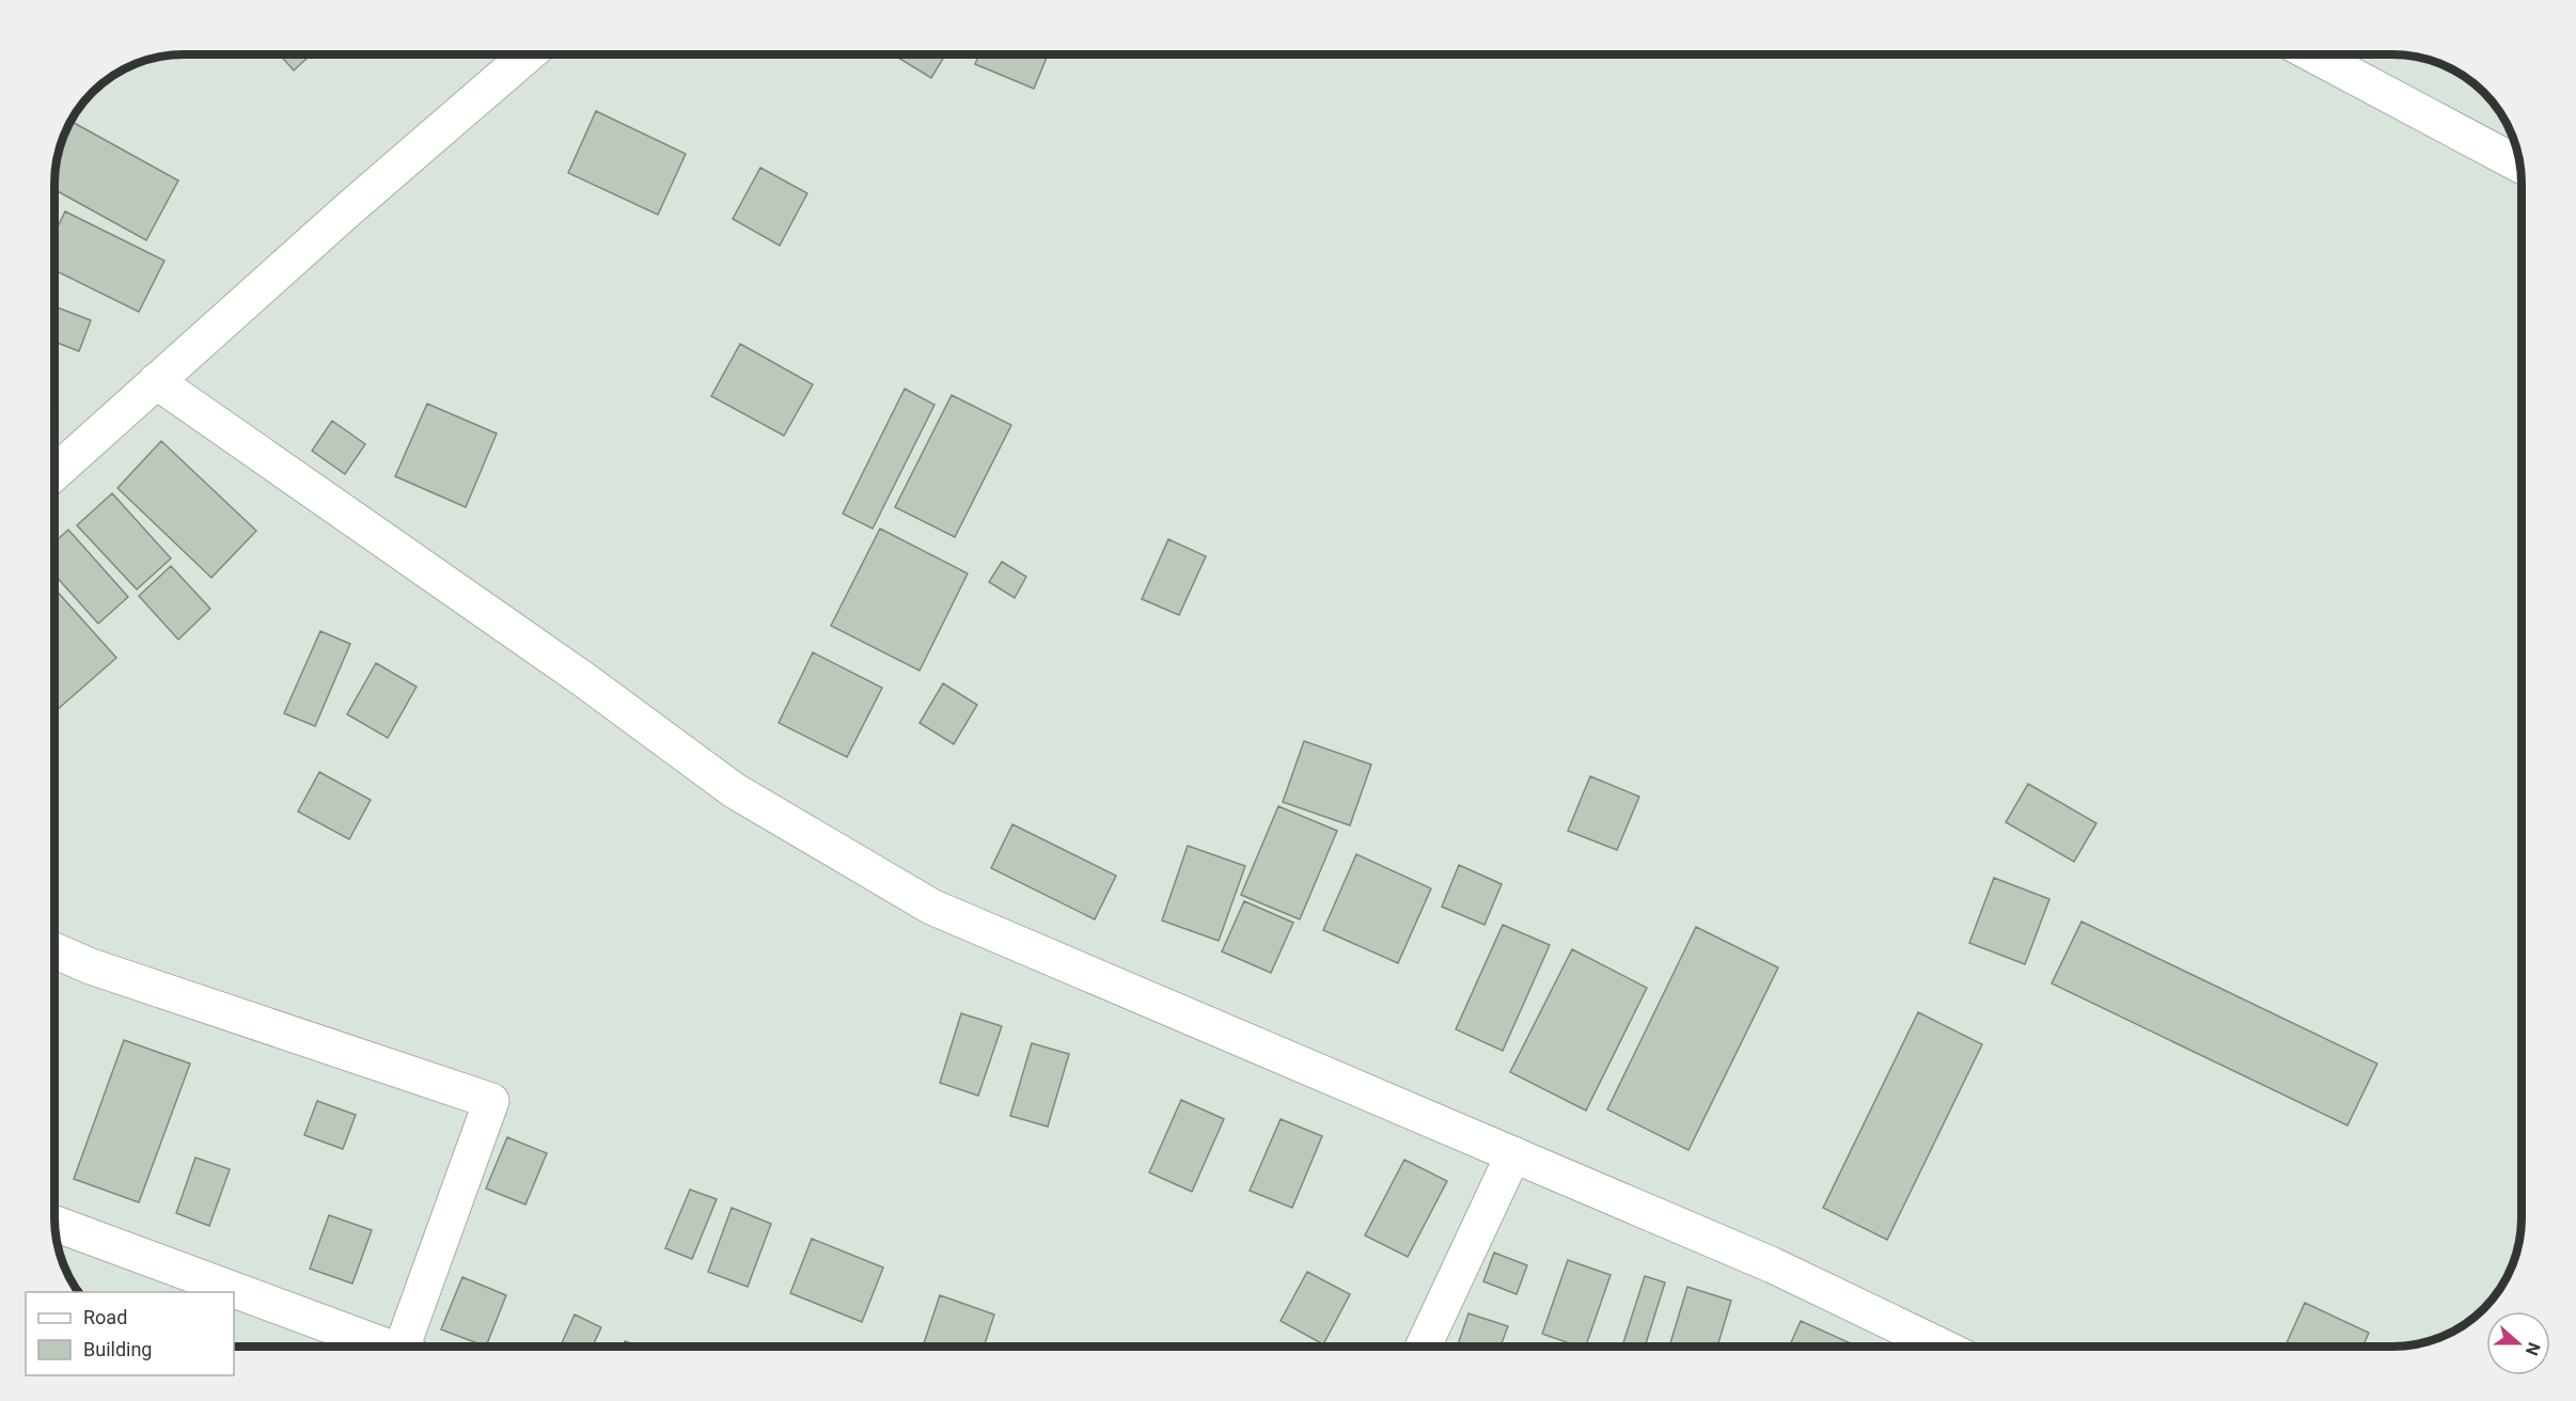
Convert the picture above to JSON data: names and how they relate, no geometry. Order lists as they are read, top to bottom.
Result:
{
  "legend": ["Road", "Building"],
  "north": "right"
}
